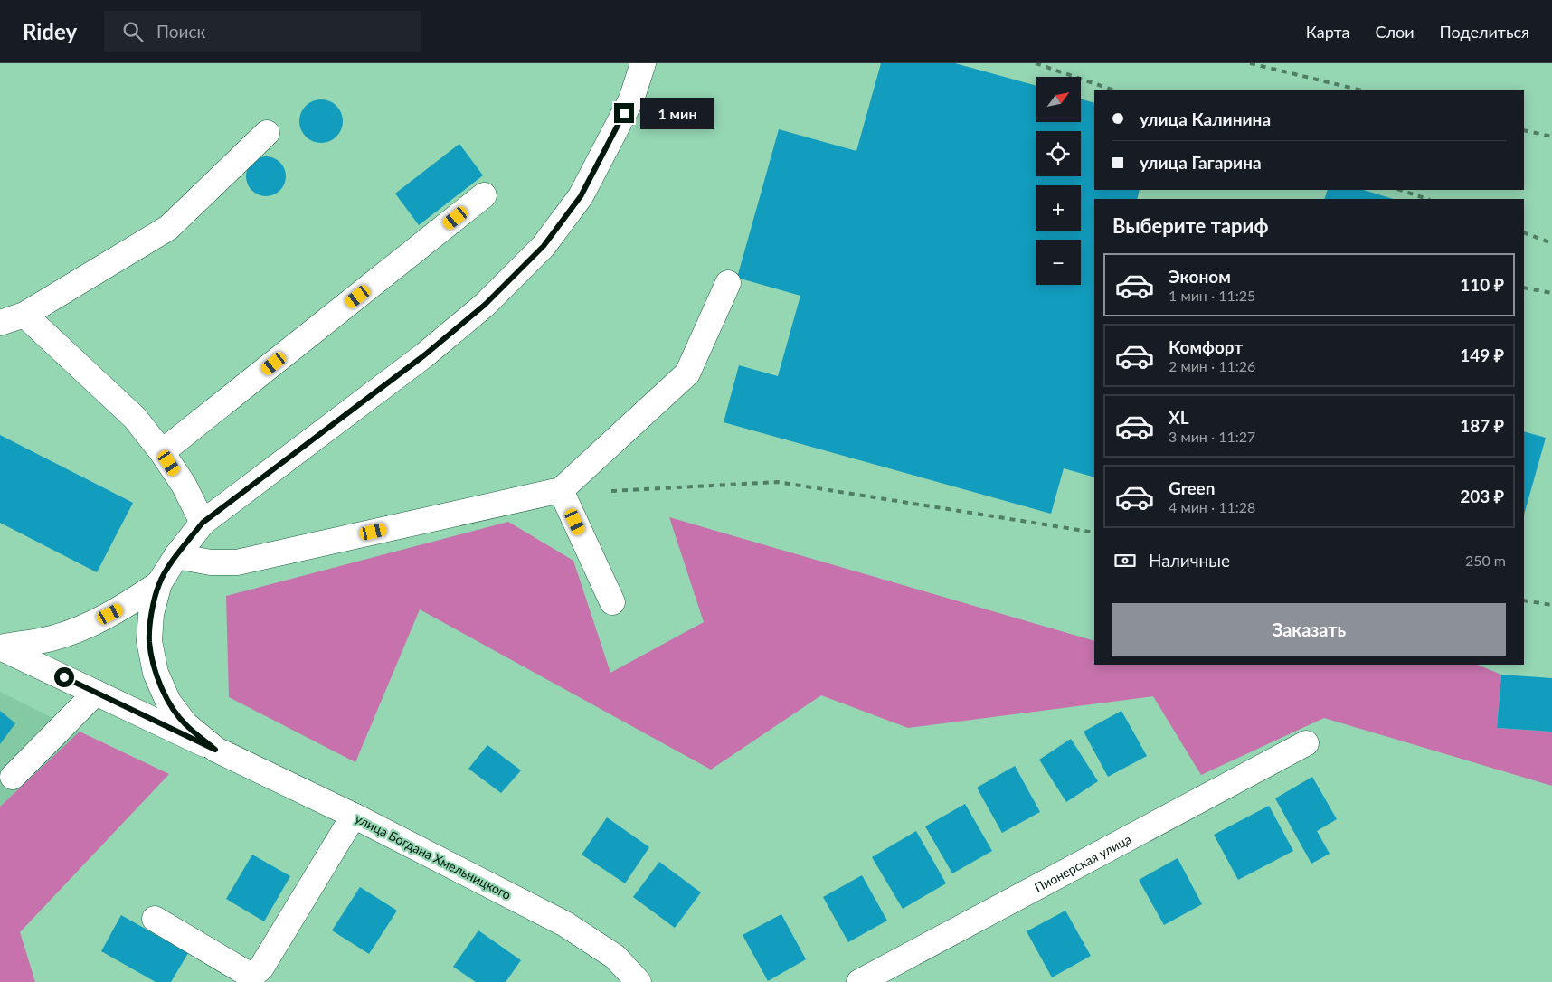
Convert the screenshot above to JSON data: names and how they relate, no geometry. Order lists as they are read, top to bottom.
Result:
{
  "streets": {
    "main road": ["улица Богдана Хмельницкого", "Пионерская улица"]
  },
  "north": "top right",
  "page": {
    "header": "Ridey",
    "search": "Поиск",
    "nav": ["Карта", "Слои", "Поделиться"],
    "map_buttons": ["+", "−"],
    "banner": ["улица Калинина", "улица Гагарина"],
    "bubble": "1 мин",
    "heading": "Выберите тариф",
    "list": [
      {
        "name": "Эконом",
        "note": "1 мин · 11:25",
        "value": "110 ₽"
      },
      {
        "name": "Комфорт",
        "note": "2 мин · 11:26",
        "value": "149 ₽"
      },
      {
        "name": "XL",
        "note": "3 мин · 11:27",
        "value": "187 ₽"
      },
      {
        "name": "Green",
        "note": "4 мин · 11:28",
        "value": "203 ₽"
      }
    ],
    "pay": ["Наличные", "250 m"],
    "buttons": "Заказать"
  }
}
